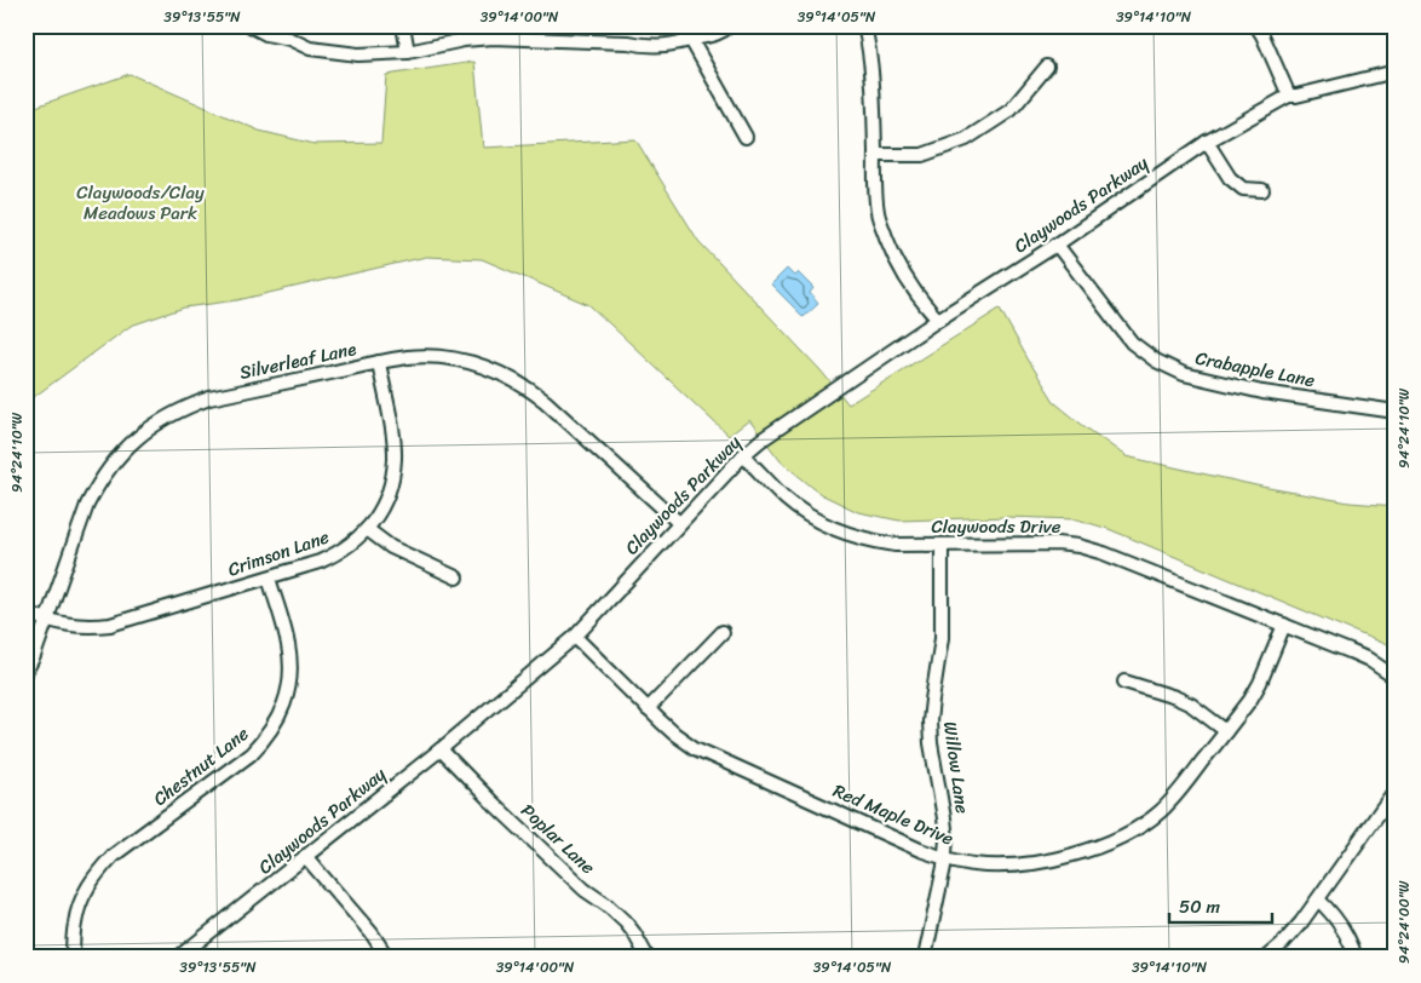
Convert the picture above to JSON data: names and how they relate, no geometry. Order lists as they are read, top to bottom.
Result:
{
  "streets": {
    "street": [
      "Claywoods Parkway",
      "Silverleaf Lane",
      "Crabapple Lane",
      "Claywoods Drive",
      "Crimson Lane",
      "Chestnut Lane",
      "Willow Lane",
      "Red Maple Drive",
      "Poplar Lane"
    ]
  },
  "crossings": [
    ["Claywoods Parkway", "Silverleaf Lane"],
    ["Claywoods Parkway", "Crabapple Lane"],
    ["Claywoods Parkway", "Claywoods Drive"],
    ["Claywoods Parkway", "Red Maple Drive"],
    ["Claywoods Parkway", "Poplar Lane"],
    ["Silverleaf Lane", "Crimson Lane"],
    ["Claywoods Drive", "Willow Lane"],
    ["Claywoods Drive", "Red Maple Drive"],
    ["Crimson Lane", "Chestnut Lane"],
    ["Willow Lane", "Red Maple Drive"]
  ],
  "parks": ["Claywoods/Clay Meadows Park"],
  "scale_bar": "50 m",
  "coordinates": [
    "39°13'55\"N",
    "39°14'00\"N",
    "39°14'05\"N",
    "39°14'10\"N",
    "94°24'10\"W",
    "94°24'00\"W"
  ]
}
